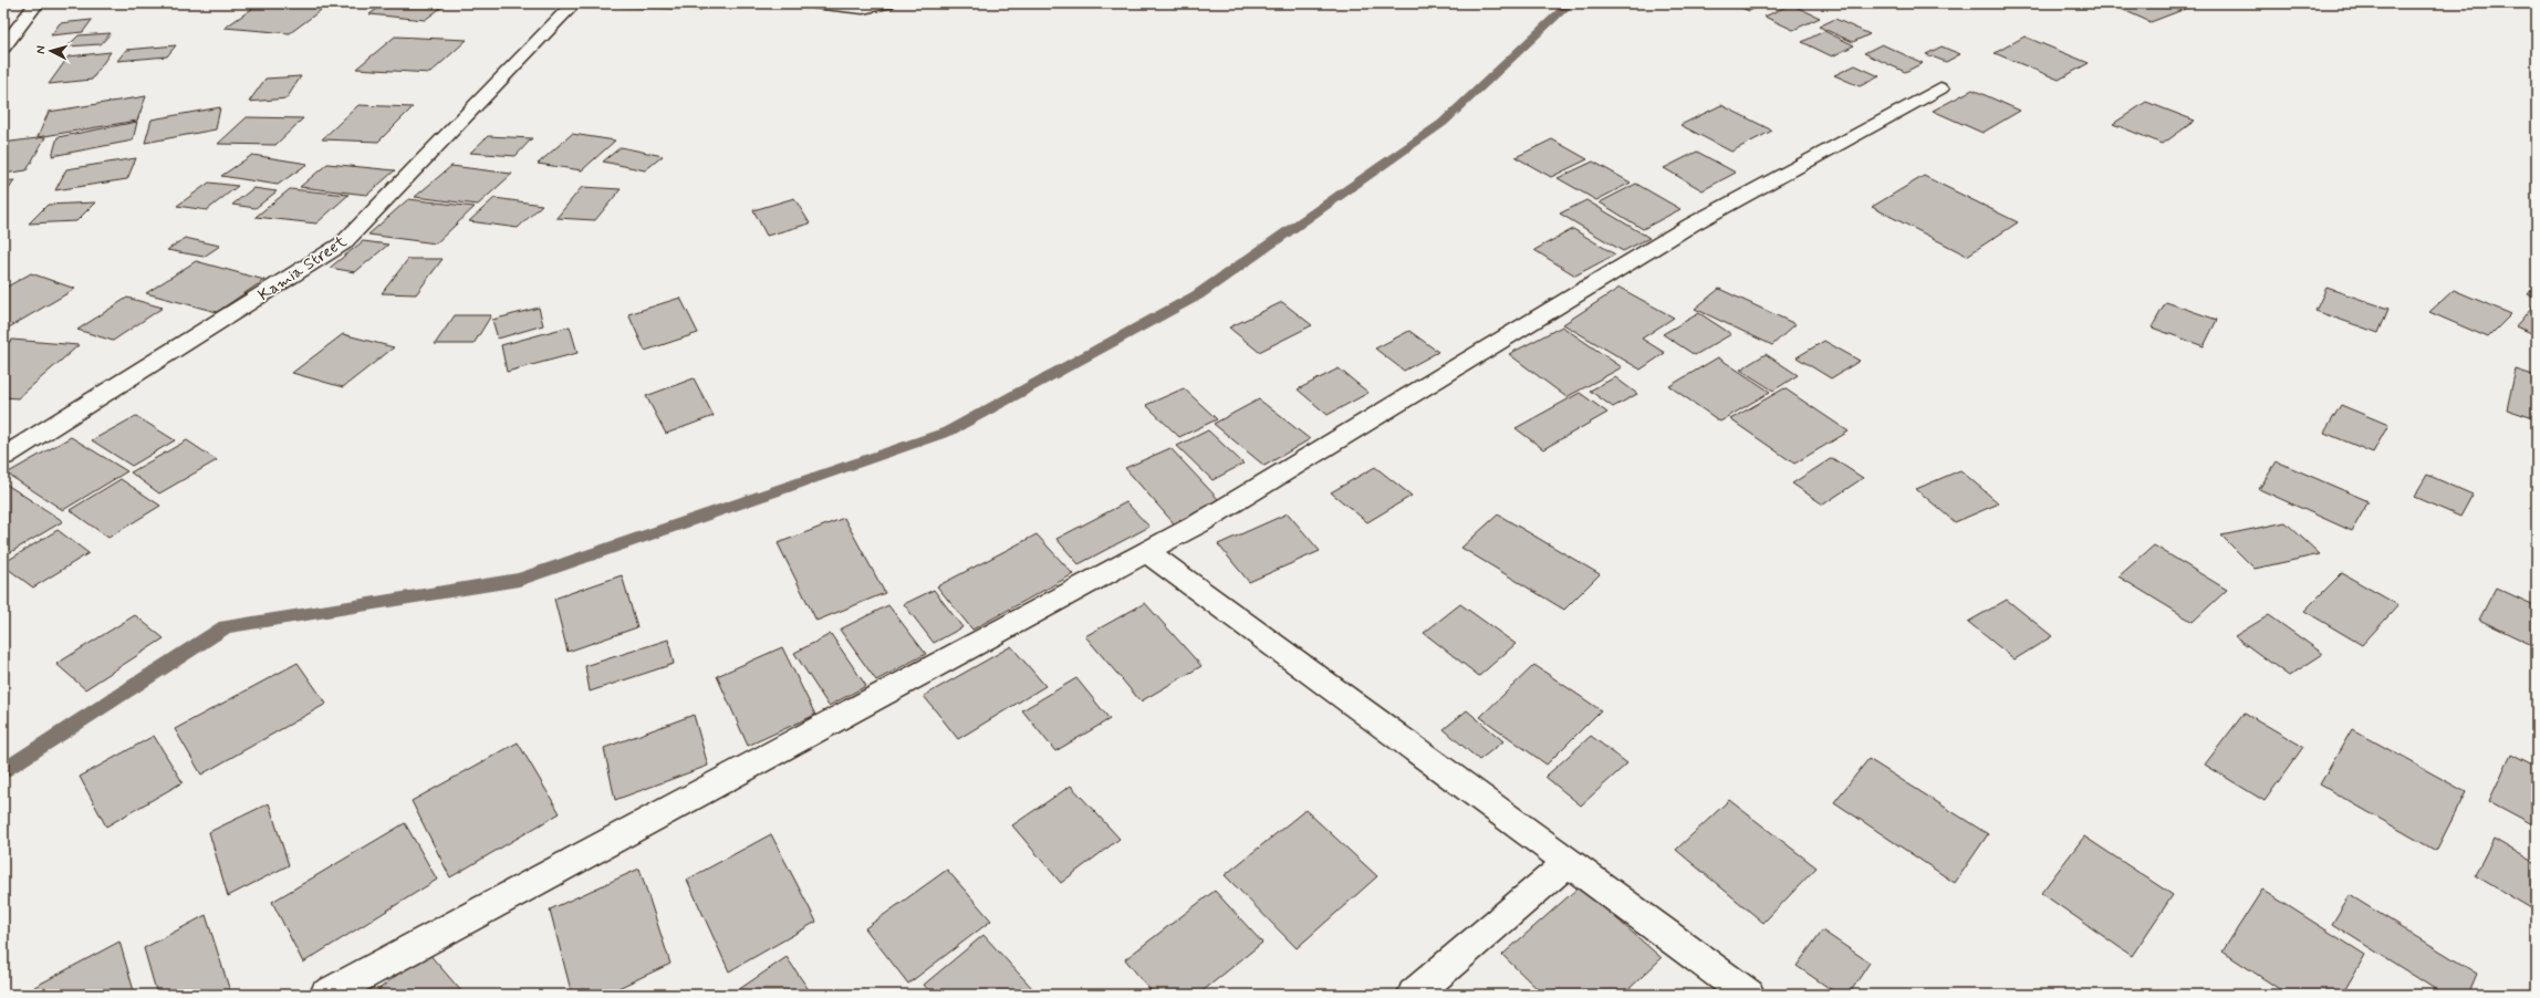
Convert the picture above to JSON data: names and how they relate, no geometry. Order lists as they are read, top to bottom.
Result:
{
  "streets": {
    "street": ["Kamia Street"]
  },
  "north": "left"
}
